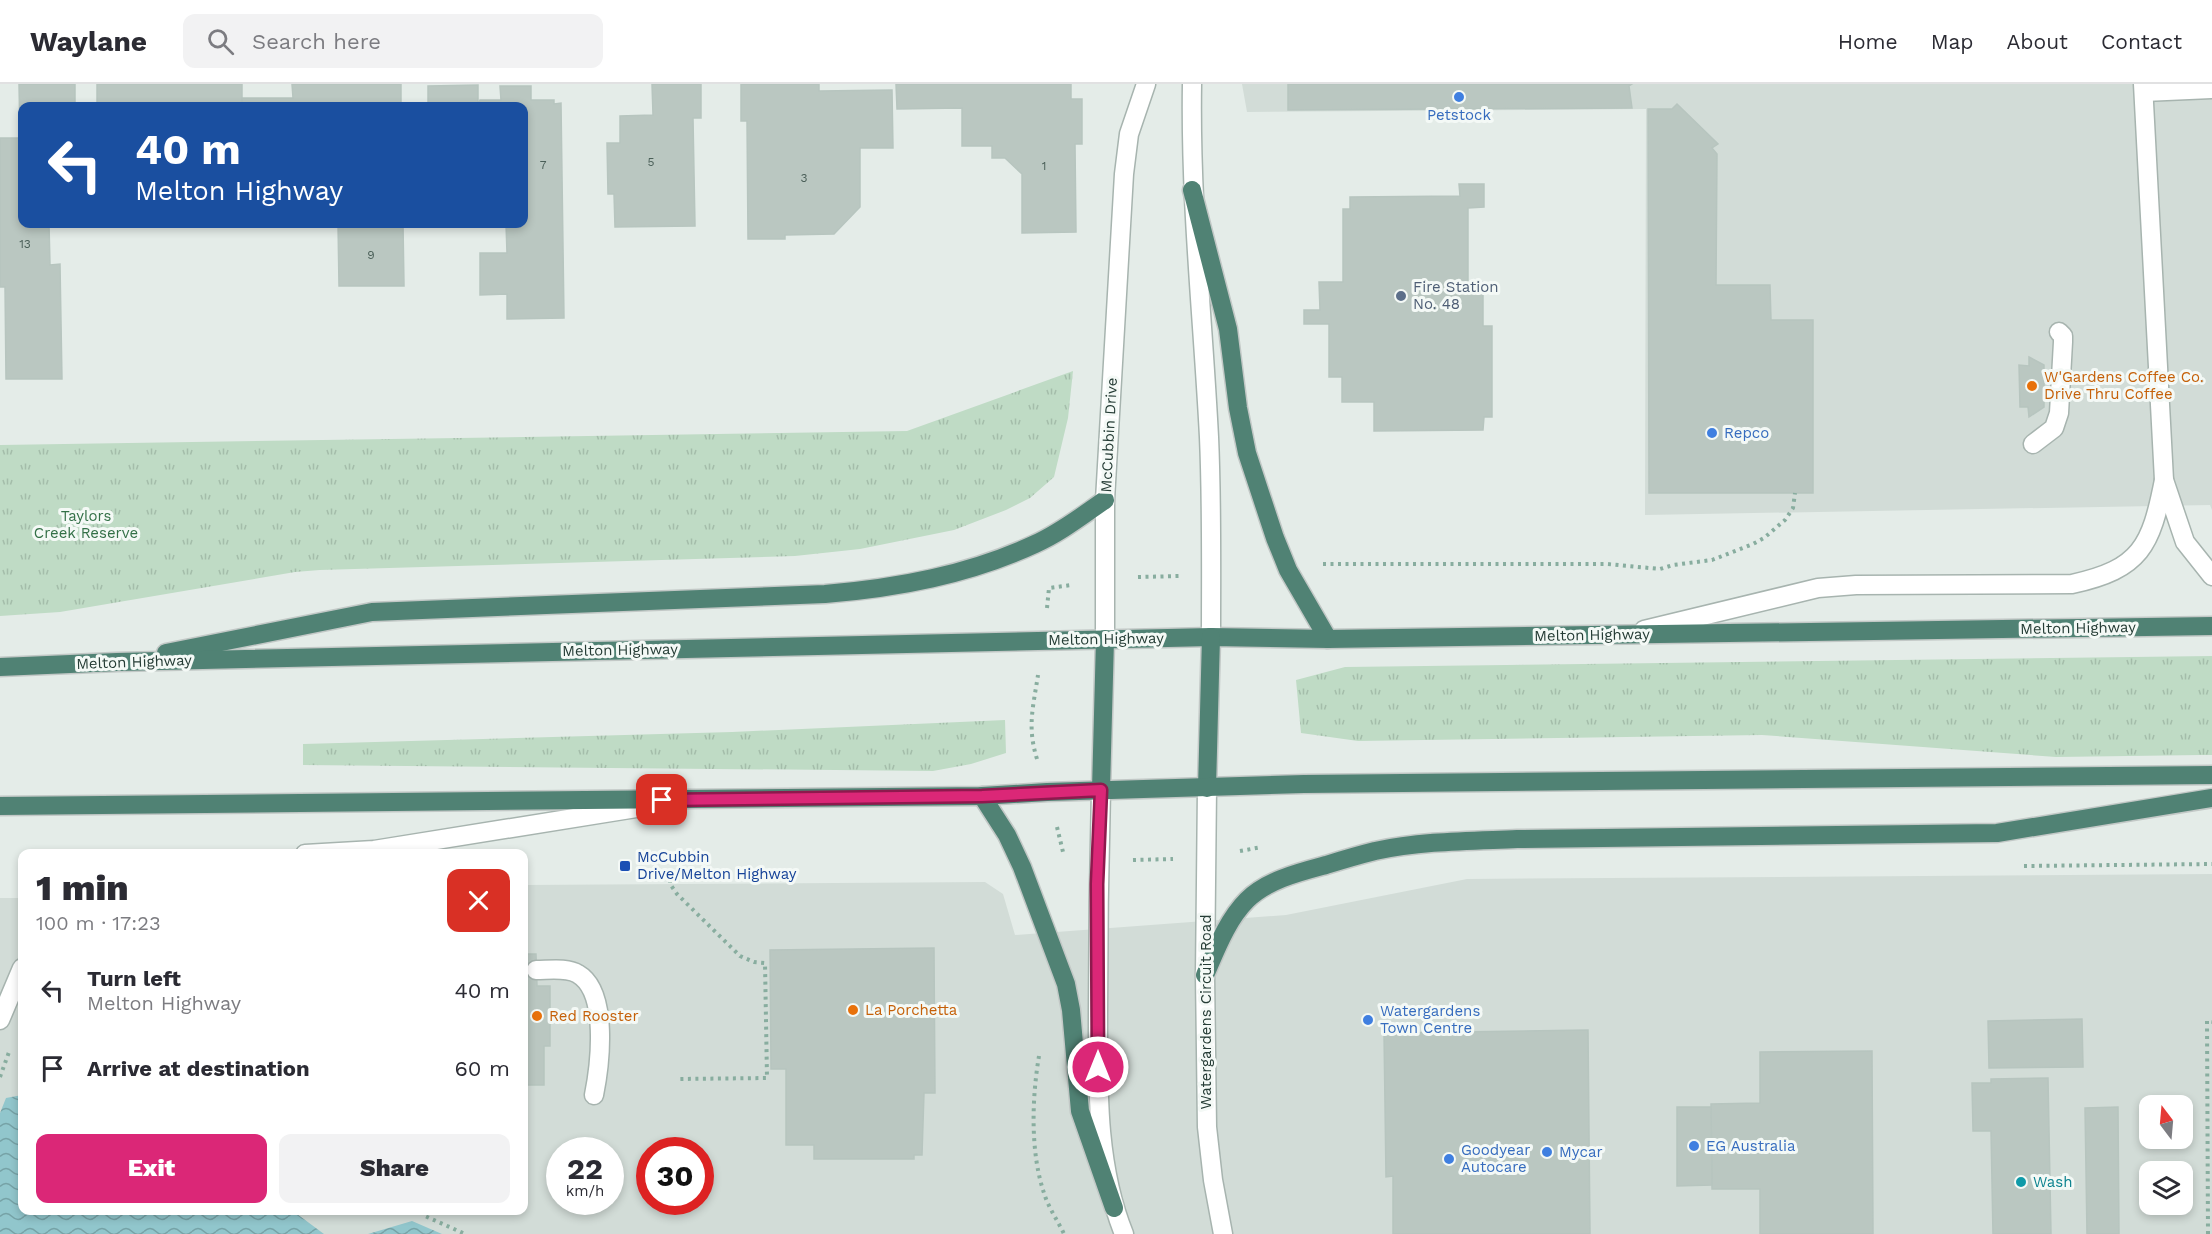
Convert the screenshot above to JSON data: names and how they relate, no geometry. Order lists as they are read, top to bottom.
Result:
{
  "streets": {
    "highway": ["McCubbin Drive", "Melton Highway"],
    "street": ["Watergardens Circuit Road"]
  },
  "crossings": [
    ["McCubbin Drive", "Melton Highway"]
  ],
  "parks": ["Taylors Creek Reserve"],
  "places": {
    "other": [
      "Petstock",
      "Fire Station No. 48",
      "W'Gardens Coffee Co. Drive Thru Coffee",
      "Repco",
      "La Porchetta",
      "Red Rooster",
      "Watergardens Town Centre",
      "EG Australia",
      "Mycar",
      "Goodyear Autocare",
      "Wash"
    ],
    "transit": ["McCubbin Drive/Melton Highway"]
  },
  "house_numbers": [
    "5",
    "7",
    "1",
    "3",
    "13",
    "9"
  ],
  "north": "top",
  "page": {
    "header": "Waylane",
    "search": "Search here",
    "nav": [
      "Home",
      "Map",
      "About",
      "Contact"
    ],
    "turn": ["40 m", "Melton Highway"],
    "heading": ["1 min", "100 m · 17:23"],
    "list": [
      {
        "name": "Turn left",
        "note": "Melton Highway",
        "value": "40 m"
      },
      {
        "name": "Arrive at destination",
        "value": "60 m"
      }
    ],
    "buttons": ["Exit", "Share"],
    "speed": "22 km/h",
    "limit": "30"
  }
}
